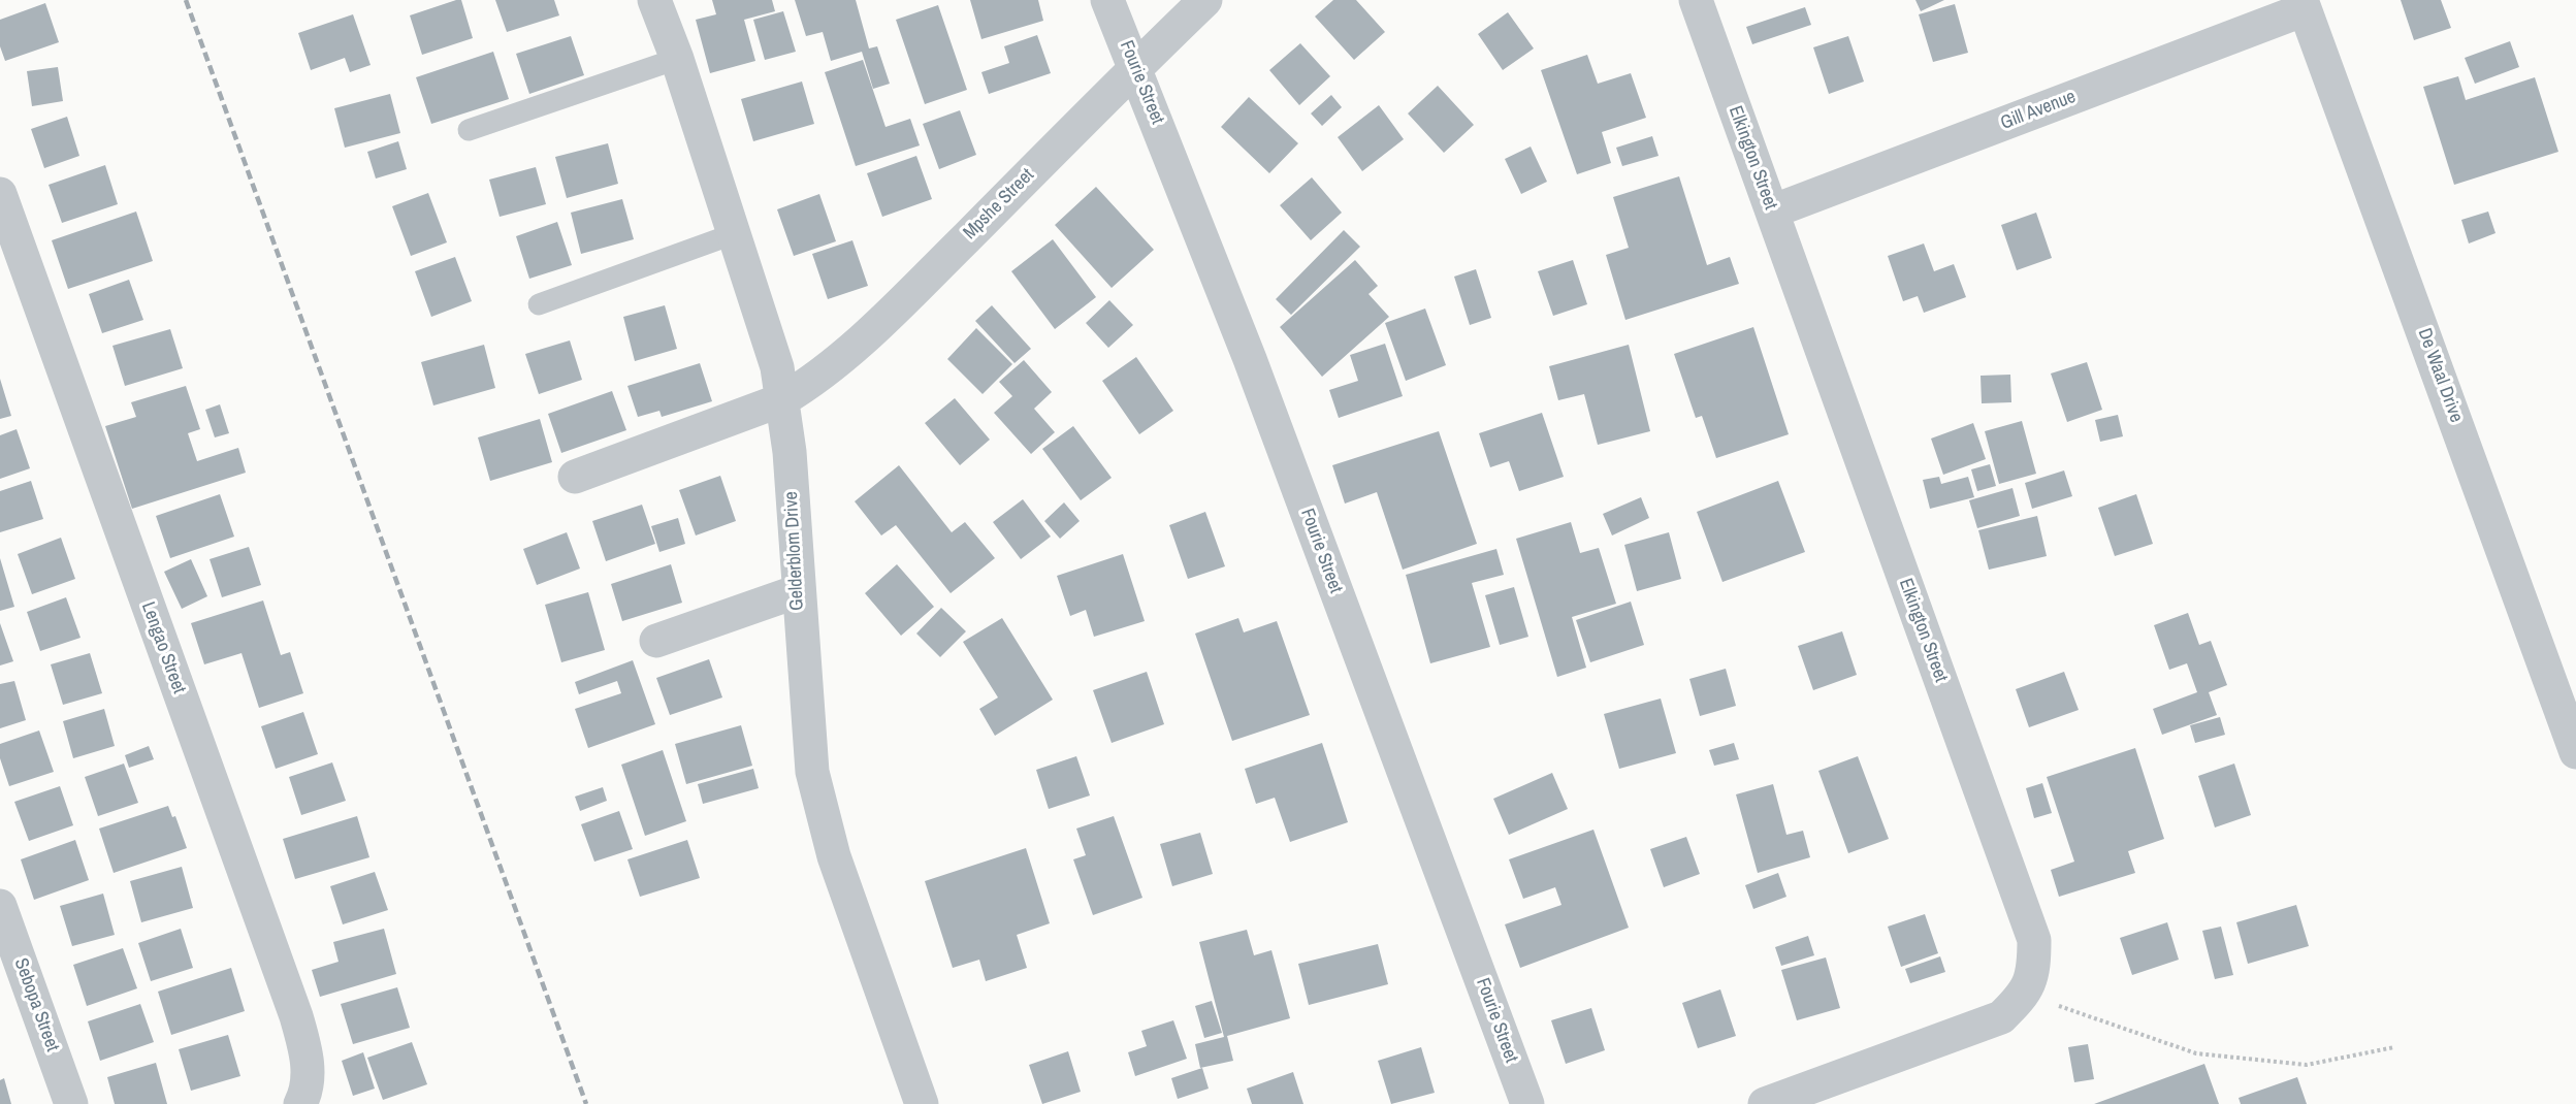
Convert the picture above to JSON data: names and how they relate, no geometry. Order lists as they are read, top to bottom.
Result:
{
  "streets": {
    "street": [
      "Fourie Street",
      "Gill Avenue",
      "Elkington Street",
      "Mpshe Street",
      "De Waal Drive",
      "Gelderblom Drive",
      "Lengao Street",
      "Sebopa Street"
    ]
  },
  "crossings": [
    ["Fourie Street", "Mpshe Street"],
    ["Gill Avenue", "Elkington Street"],
    ["Gill Avenue", "De Waal Drive"],
    ["Mpshe Street", "Gelderblom Drive"]
  ]
}
